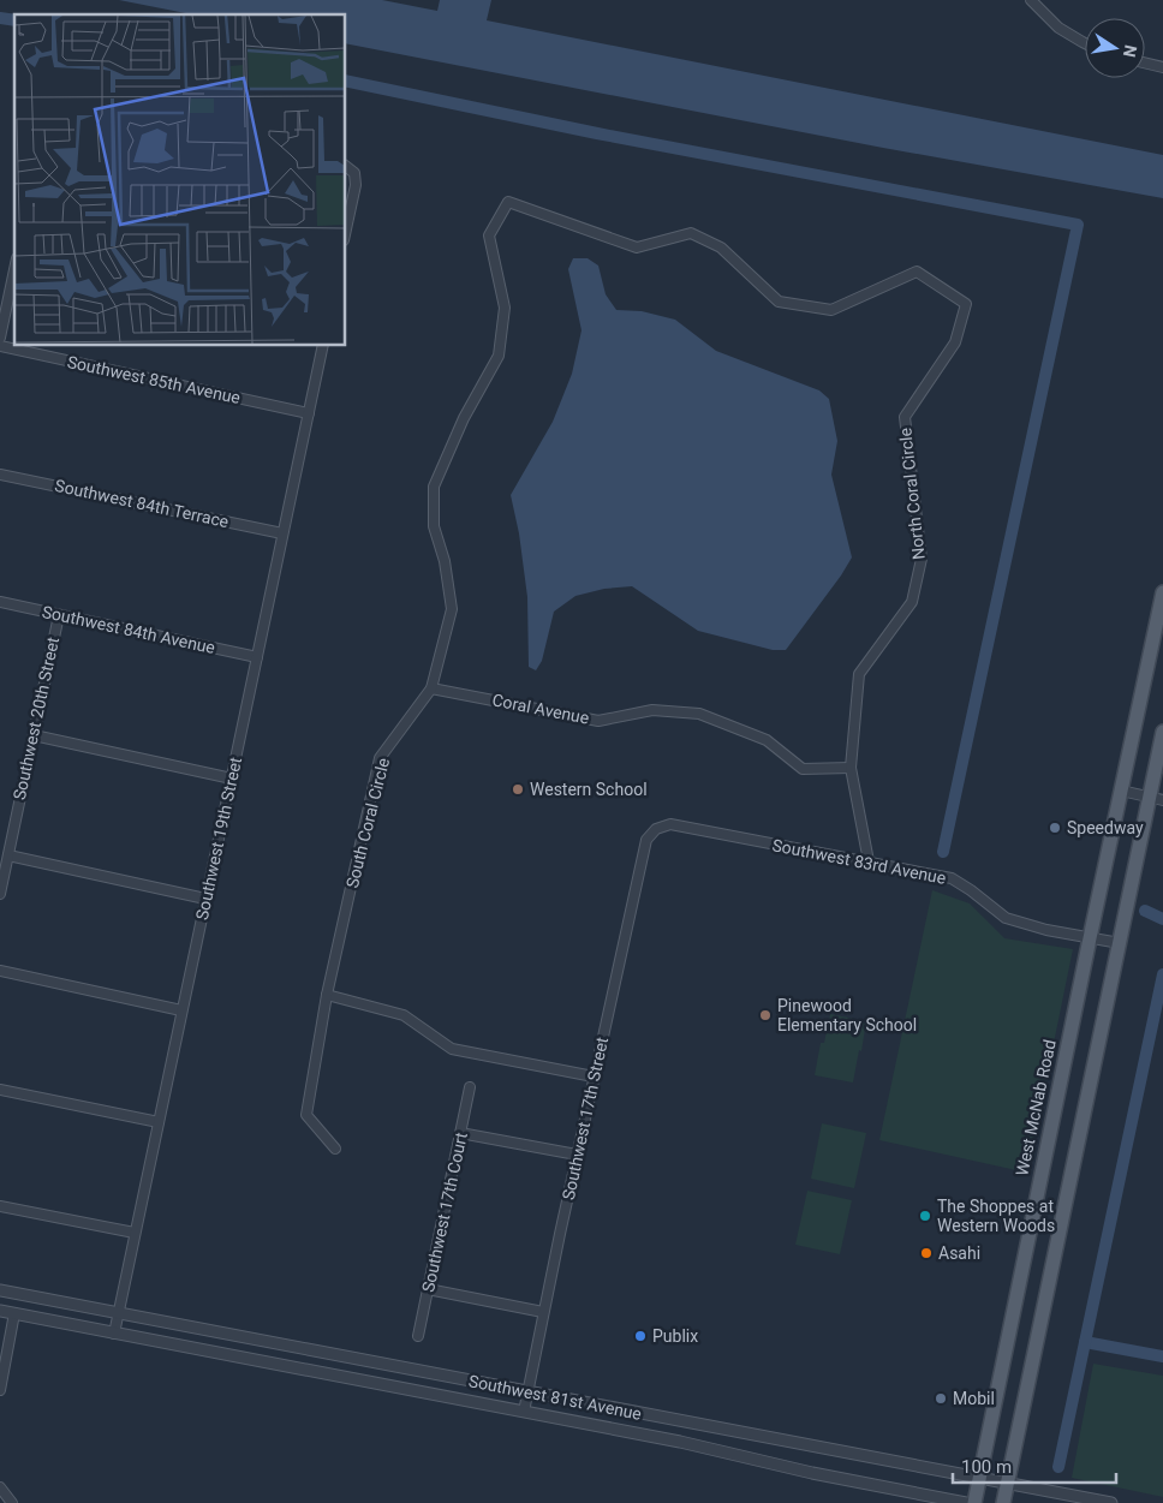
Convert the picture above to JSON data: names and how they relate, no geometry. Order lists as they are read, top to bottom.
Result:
{
  "streets": {
    "main road": ["West McNab Road"],
    "street": [
      "Southwest 85th Avenue",
      "North Coral Circle",
      "Southwest 84th Terrace",
      "Southwest 84th Avenue",
      "Coral Avenue",
      "Southwest 20th Street",
      "South Coral Circle",
      "Southwest 19th Street",
      "Southwest 83rd Avenue",
      "Southwest 17th Street",
      "Southwest 17th Court",
      "Southwest 81st Avenue"
    ]
  },
  "crossings": [
    ["Southwest 85th Avenue", "Southwest 19th Street"],
    ["North Coral Circle", "Coral Avenue"],
    ["North Coral Circle", "South Coral Circle"],
    ["North Coral Circle", "Southwest 83rd Avenue"],
    ["Southwest 84th Terrace", "Southwest 19th Street"],
    ["Southwest 84th Avenue", "Southwest 20th Street"],
    ["Southwest 84th Avenue", "Southwest 19th Street"],
    ["Coral Avenue", "South Coral Circle"],
    ["Southwest 19th Street", "Southwest 81st Avenue"],
    ["Southwest 83rd Avenue", "West McNab Road"],
    ["Southwest 83rd Avenue", "Southwest 17th Street"],
    ["West McNab Road", "Southwest 81st Avenue"],
    ["Southwest 17th Street", "Southwest 81st Avenue"]
  ],
  "places": [
    "Western School",
    "Speedway",
    "Pinewood Elementary School",
    "The Shoppes at Western Woods",
    "Asahi",
    "Publix",
    "Mobil"
  ],
  "scale_bar": "100 m",
  "north": "right"
}
